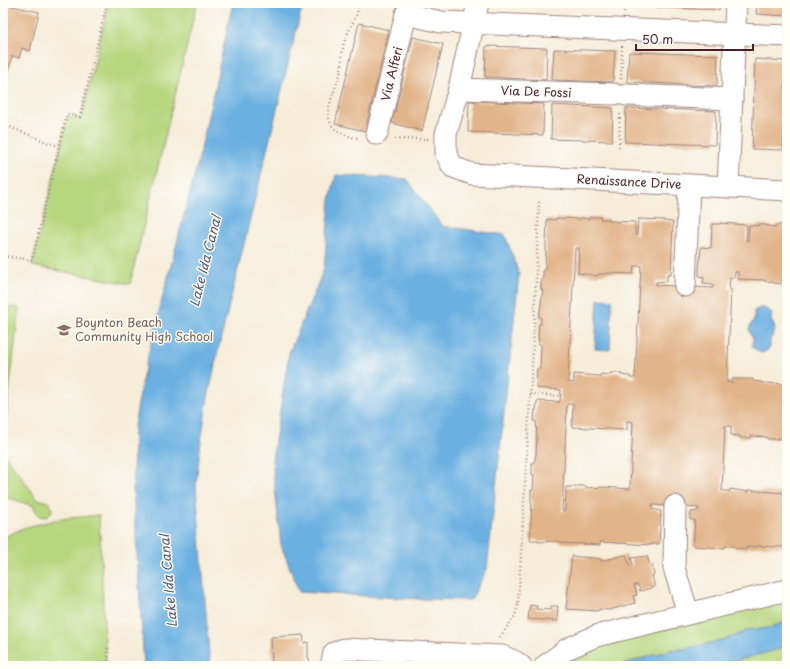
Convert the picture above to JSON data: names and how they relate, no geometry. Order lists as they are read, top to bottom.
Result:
{
  "streets": {
    "street": ["Via Alferi", "Via De Fossi", "Renaissance Drive"]
  },
  "crossings": [
    ["Via Alferi", "Renaissance Drive"],
    ["Via De Fossi", "Renaissance Drive"]
  ],
  "water": ["Lake Ida Canal"],
  "places": {
    "school or university": ["Boynton Beach Community High School"]
  },
  "scale_bar": "50 m"
}
